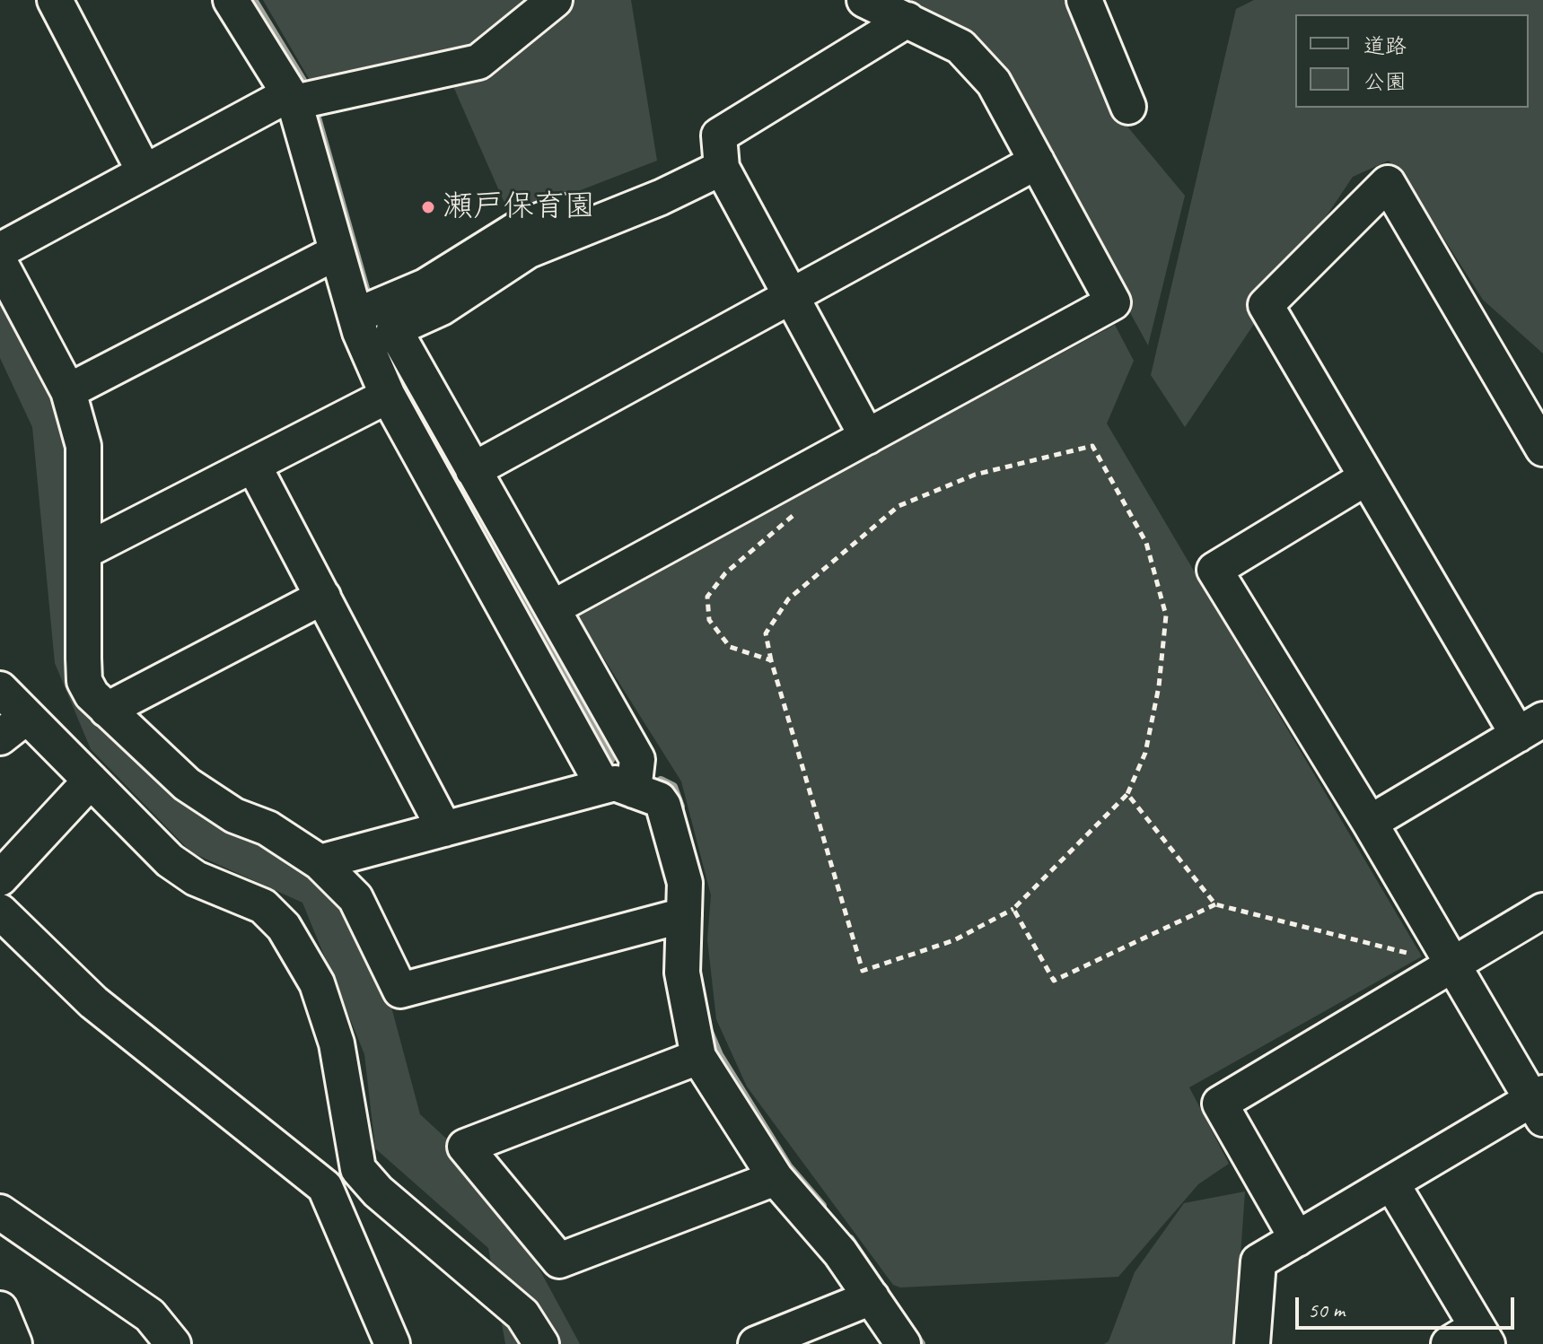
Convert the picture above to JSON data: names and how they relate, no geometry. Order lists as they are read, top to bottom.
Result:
{
  "places": ["瀬戸保育園"],
  "legend": ["道路", "公園"],
  "scale_bar": "50 m"
}
